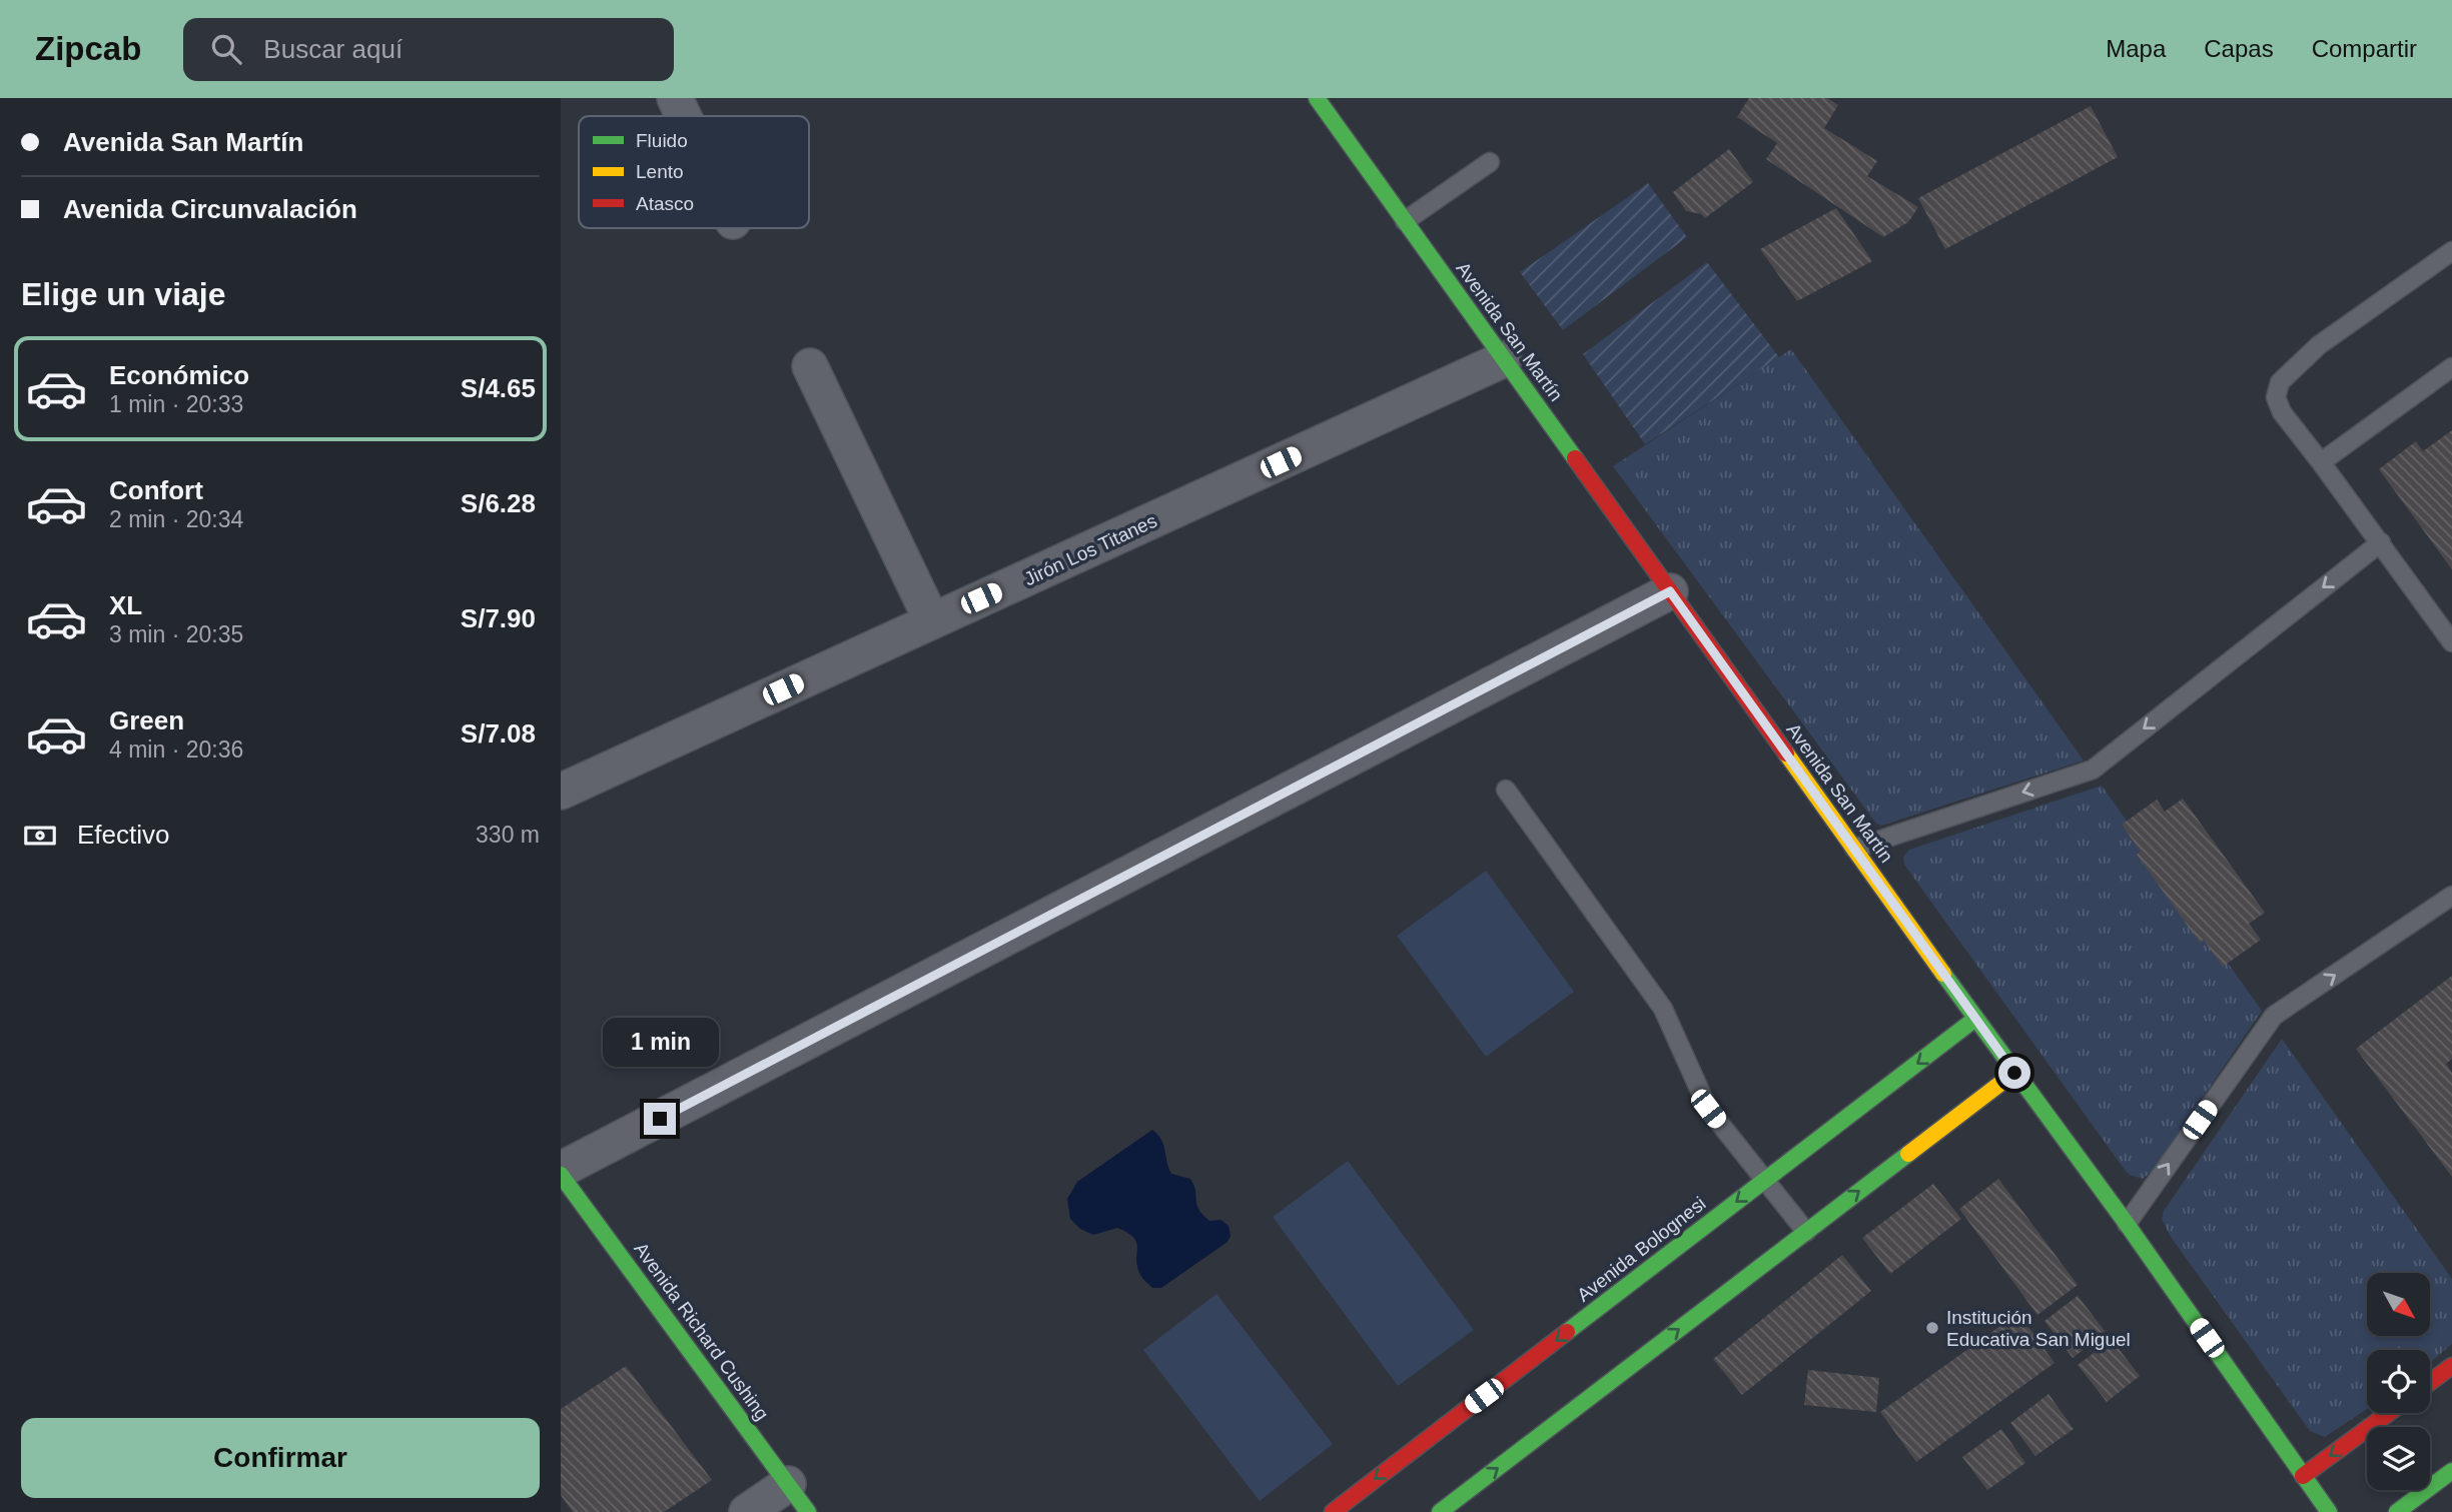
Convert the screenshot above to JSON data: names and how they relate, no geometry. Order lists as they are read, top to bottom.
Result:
{
  "streets": {
    "main road": ["Avenida San Martín", "Avenida Bolognesi", "Avenida Richard Cushing"],
    "street": ["Jirón Los Titanes"]
  },
  "crossings": [
    ["Avenida San Martín", "Jirón Los Titanes"],
    ["Avenida San Martín", "Avenida Bolognesi"]
  ],
  "places": ["Institución Educativa San Miguel"],
  "legend": ["Fluido", "Lento", "Atasco"],
  "north": "bottom right",
  "page": {
    "header": "Zipcab",
    "search": "Buscar aquí",
    "nav": ["Mapa", "Capas", "Compartir"],
    "banner": ["Avenida San Martín", "Avenida Circunvalación"],
    "heading": "Elige un viaje",
    "list": [
      {
        "name": "Económico",
        "note": "1 min · 20:33",
        "value": "S/4.65"
      },
      {
        "name": "Confort",
        "note": "2 min · 20:34",
        "value": "S/6.28"
      },
      {
        "name": "XL",
        "note": "3 min · 20:35",
        "value": "S/7.90"
      },
      {
        "name": "Green",
        "note": "4 min · 20:36",
        "value": "S/7.08"
      }
    ],
    "pay": ["Efectivo", "330 m"],
    "bubble": "1 min",
    "buttons": "Confirmar"
  }
}
